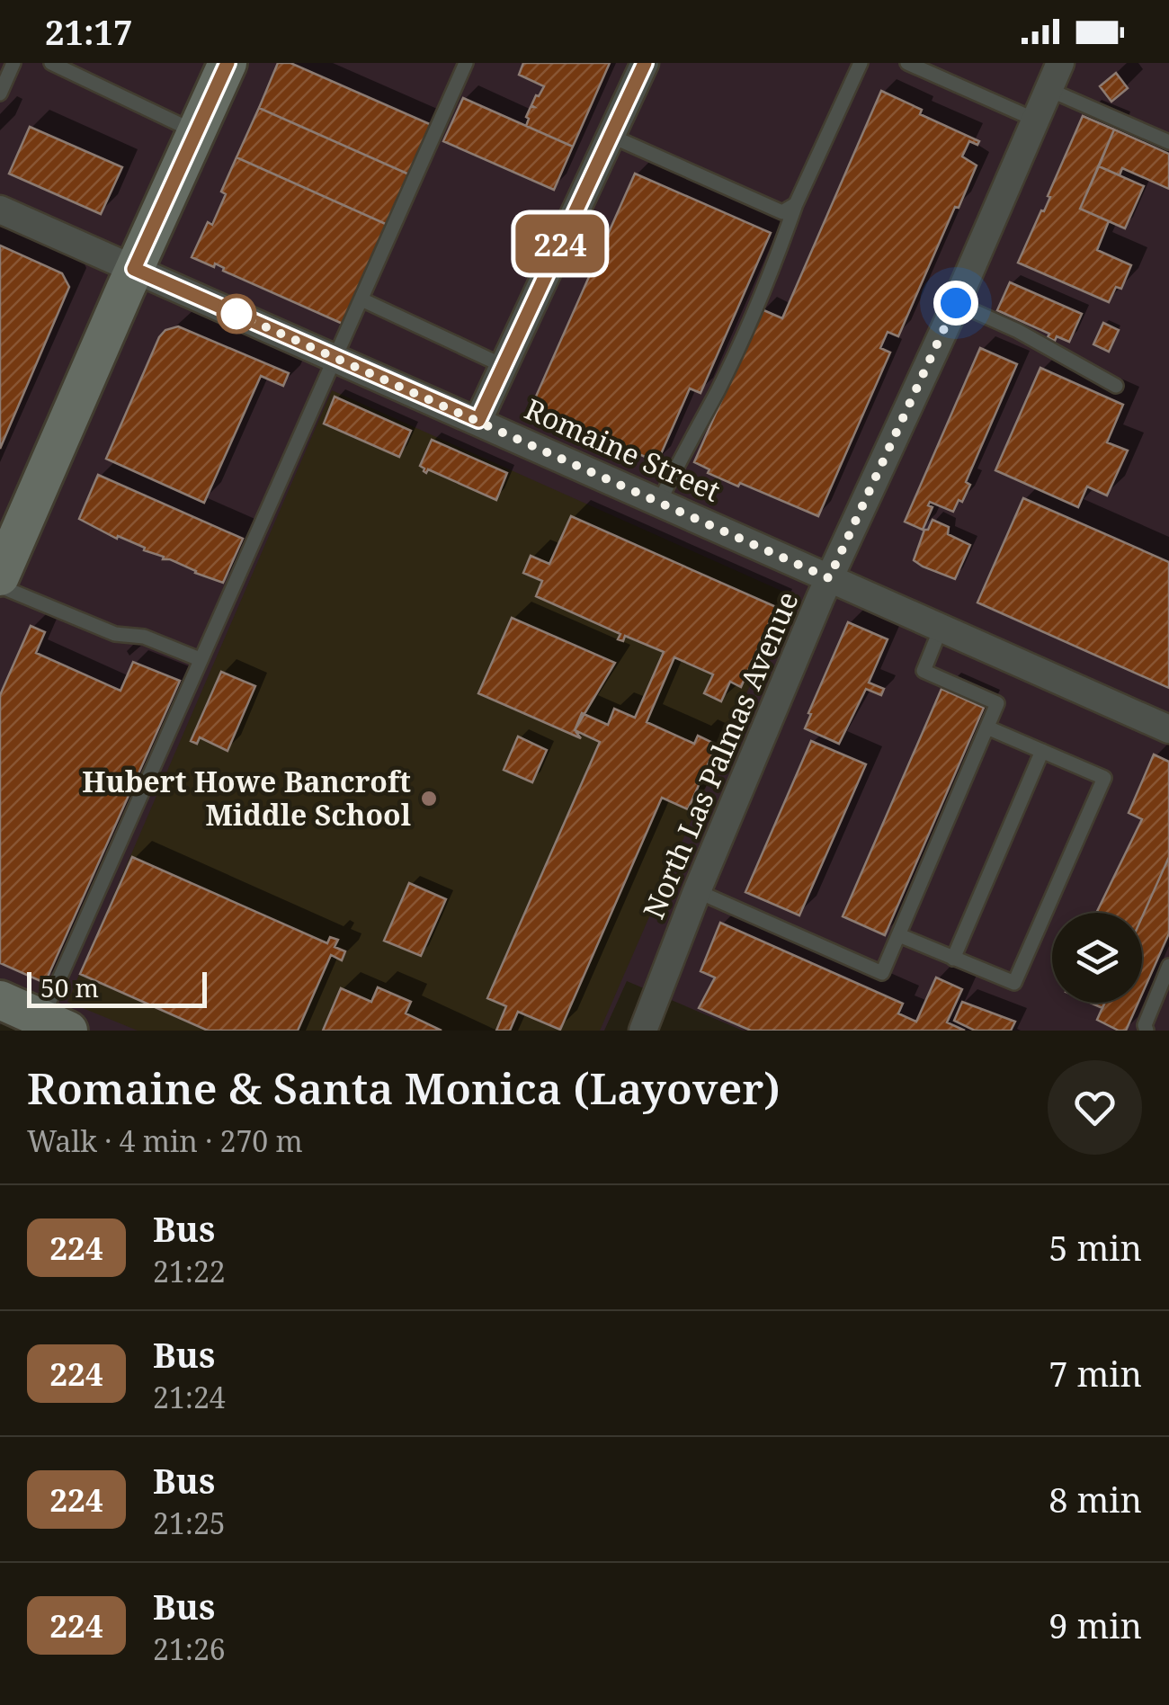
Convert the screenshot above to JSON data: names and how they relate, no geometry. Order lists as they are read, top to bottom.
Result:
{
  "streets": {
    "street": ["Romaine Street", "North Las Palmas Avenue"]
  },
  "crossings": [
    ["Romaine Street", "North Las Palmas Avenue"]
  ],
  "places": ["Hubert Howe Bancroft Middle School"],
  "lines": ["bus line 224"],
  "scale_bar": "50 m",
  "page": {
    "status": "21:17",
    "on_map": "224",
    "scale": "50 m",
    "heading": ["Romaine & Santa Monica (Layover)", "Walk · 4 min · 270 m"],
    "list": [
      {
        "mark": "224",
        "name": "Bus",
        "note": "21:22",
        "value": "5 min"
      },
      {
        "mark": "224",
        "name": "Bus",
        "note": "21:24",
        "value": "7 min"
      },
      {
        "mark": "224",
        "name": "Bus",
        "note": "21:25",
        "value": "8 min"
      },
      {
        "mark": "224",
        "name": "Bus",
        "note": "21:26",
        "value": "9 min"
      }
    ]
  }
}
